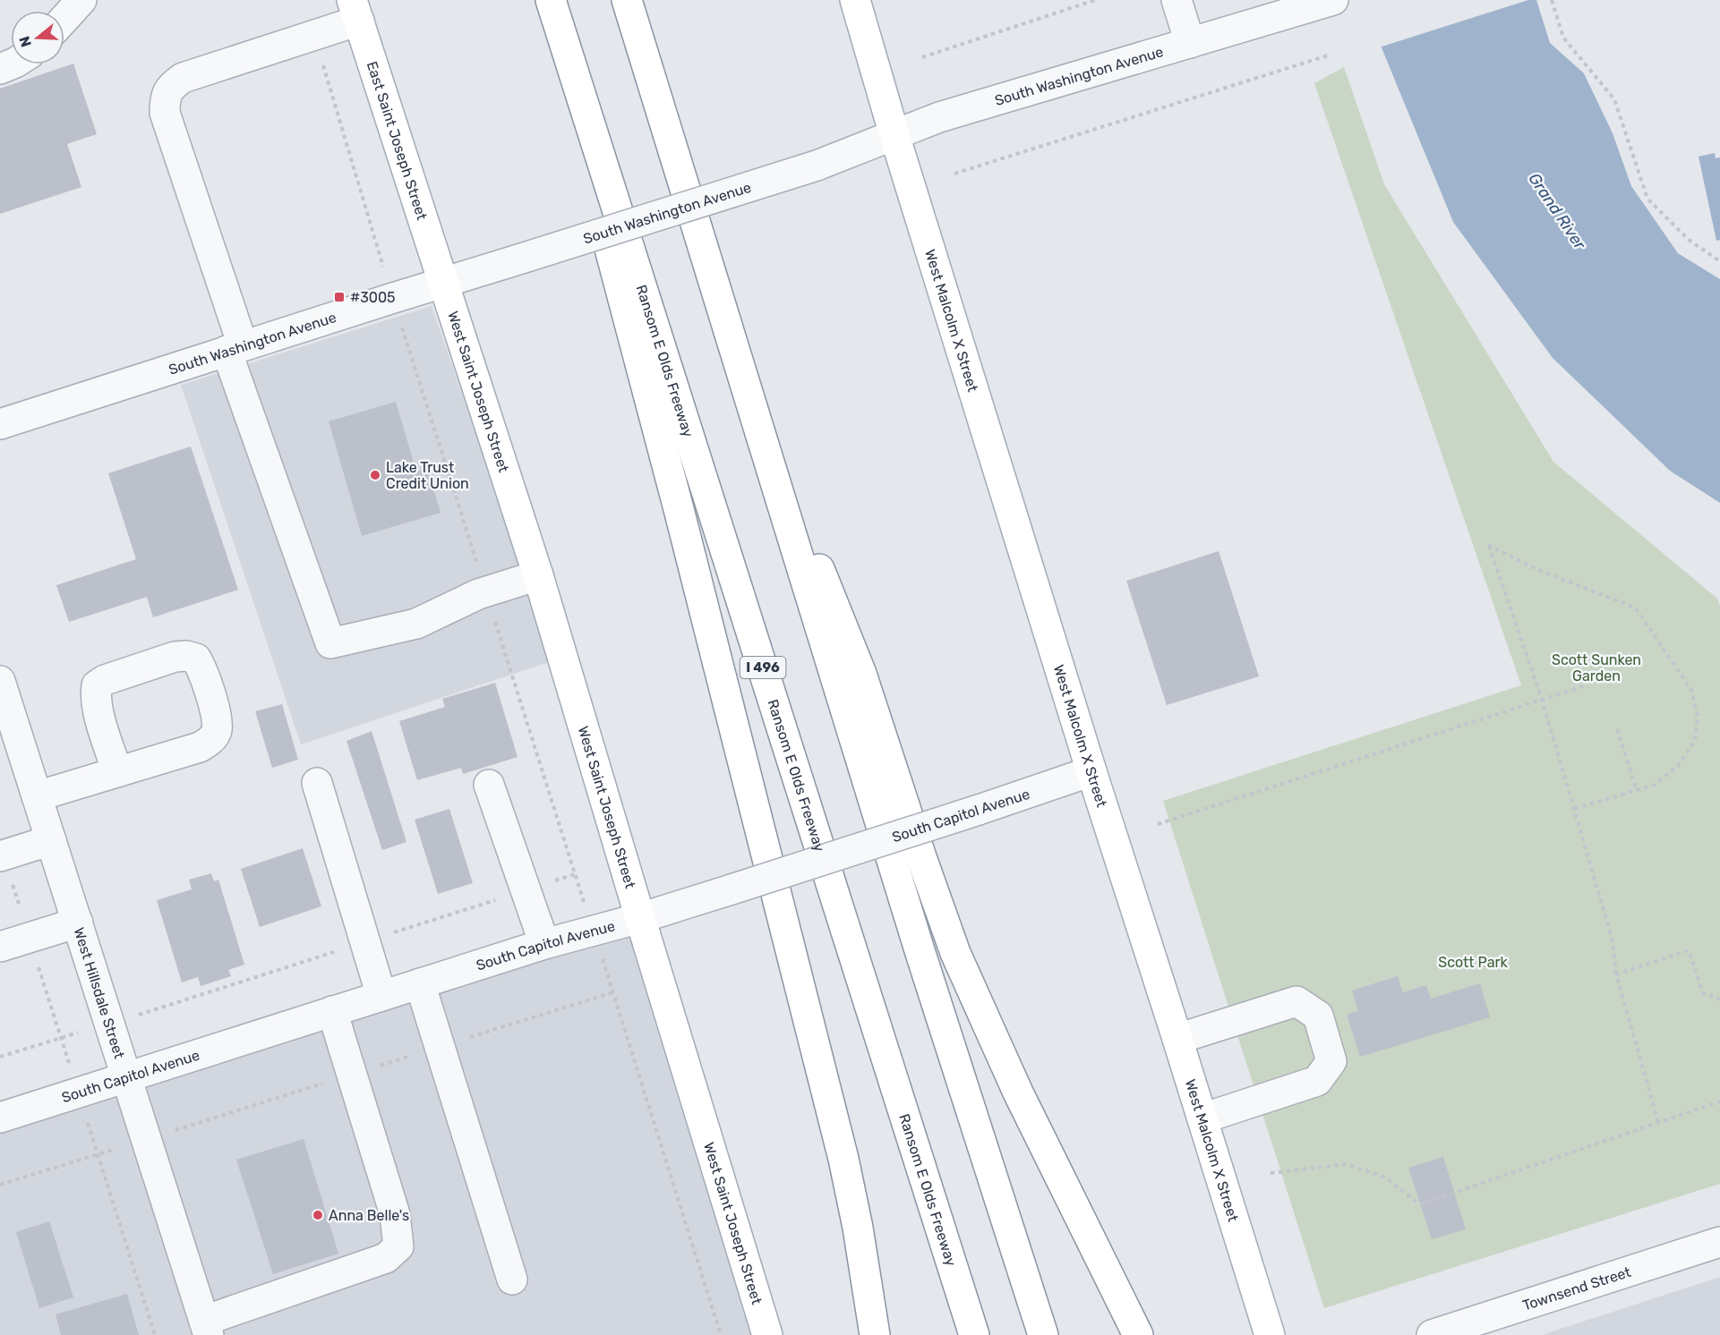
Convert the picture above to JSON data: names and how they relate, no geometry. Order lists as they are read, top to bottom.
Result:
{
  "streets": {
    "main road": [
      "East Saint Joseph Street",
      "West Malcolm X Street",
      "Ransom E Olds Freeway",
      "West Saint Joseph Street",
      "I 496"
    ],
    "street": [
      "South Washington Avenue",
      "South Capitol Avenue",
      "West Hillsdale Street",
      "Townsend Street"
    ]
  },
  "crossings": [
    ["South Washington Avenue", "East Saint Joseph Street"],
    ["South Washington Avenue", "West Malcolm X Street"],
    ["South Washington Avenue", "West Saint Joseph Street"],
    ["East Saint Joseph Street", "West Saint Joseph Street"],
    ["West Malcolm X Street", "South Capitol Avenue"],
    ["West Saint Joseph Street", "South Capitol Avenue"],
    ["South Capitol Avenue", "West Hillsdale Street"]
  ],
  "water": ["Grand River"],
  "parks": ["Scott Sunken Garden", "Scott Park"],
  "places": {
    "transit": ["#3005"],
    "other": ["Lake Trust Credit Union", "Anna Belle's"]
  },
  "north": "left"
}
